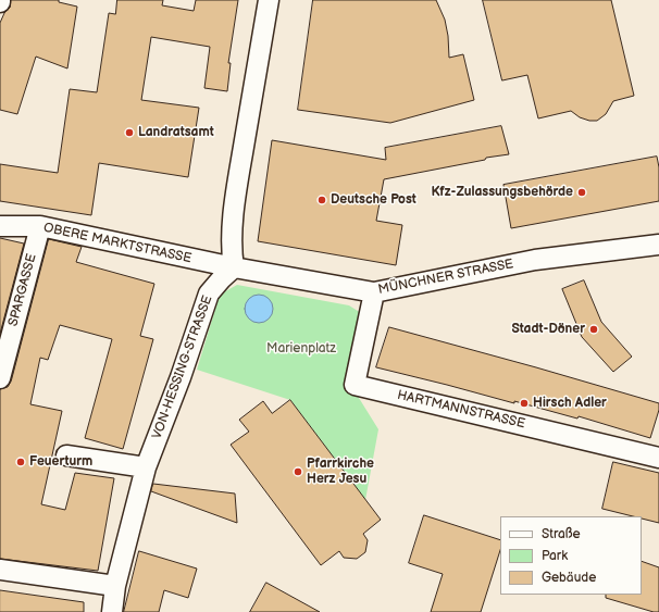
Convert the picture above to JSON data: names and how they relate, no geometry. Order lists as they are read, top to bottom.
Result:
{
  "streets": {
    "street": [
      "OBERE MARKTSTRASSE",
      "MÜNCHNER STRASSE",
      "SPARGASSE",
      "VON-HESSING-STRASSE",
      "HARTMANNSTRASSE"
    ]
  },
  "crossings": [
    ["OBERE MARKTSTRASSE", "MÜNCHNER STRASSE"],
    ["OBERE MARKTSTRASSE", "SPARGASSE"],
    ["OBERE MARKTSTRASSE", "VON-HESSING-STRASSE"],
    ["MÜNCHNER STRASSE", "VON-HESSING-STRASSE"],
    ["MÜNCHNER STRASSE", "HARTMANNSTRASSE"]
  ],
  "parks": ["Marienplatz"],
  "places": [
    "Landratsamt",
    "Kfz-Zulassungsbehörde",
    "Deutsche Post",
    "Stadt-Döner",
    "Hirsch Adler",
    "Feuerturm",
    "Pfarrkirche Herz Jesu"
  ],
  "legend": ["Straße", "Park", "Gebäude"]
}
